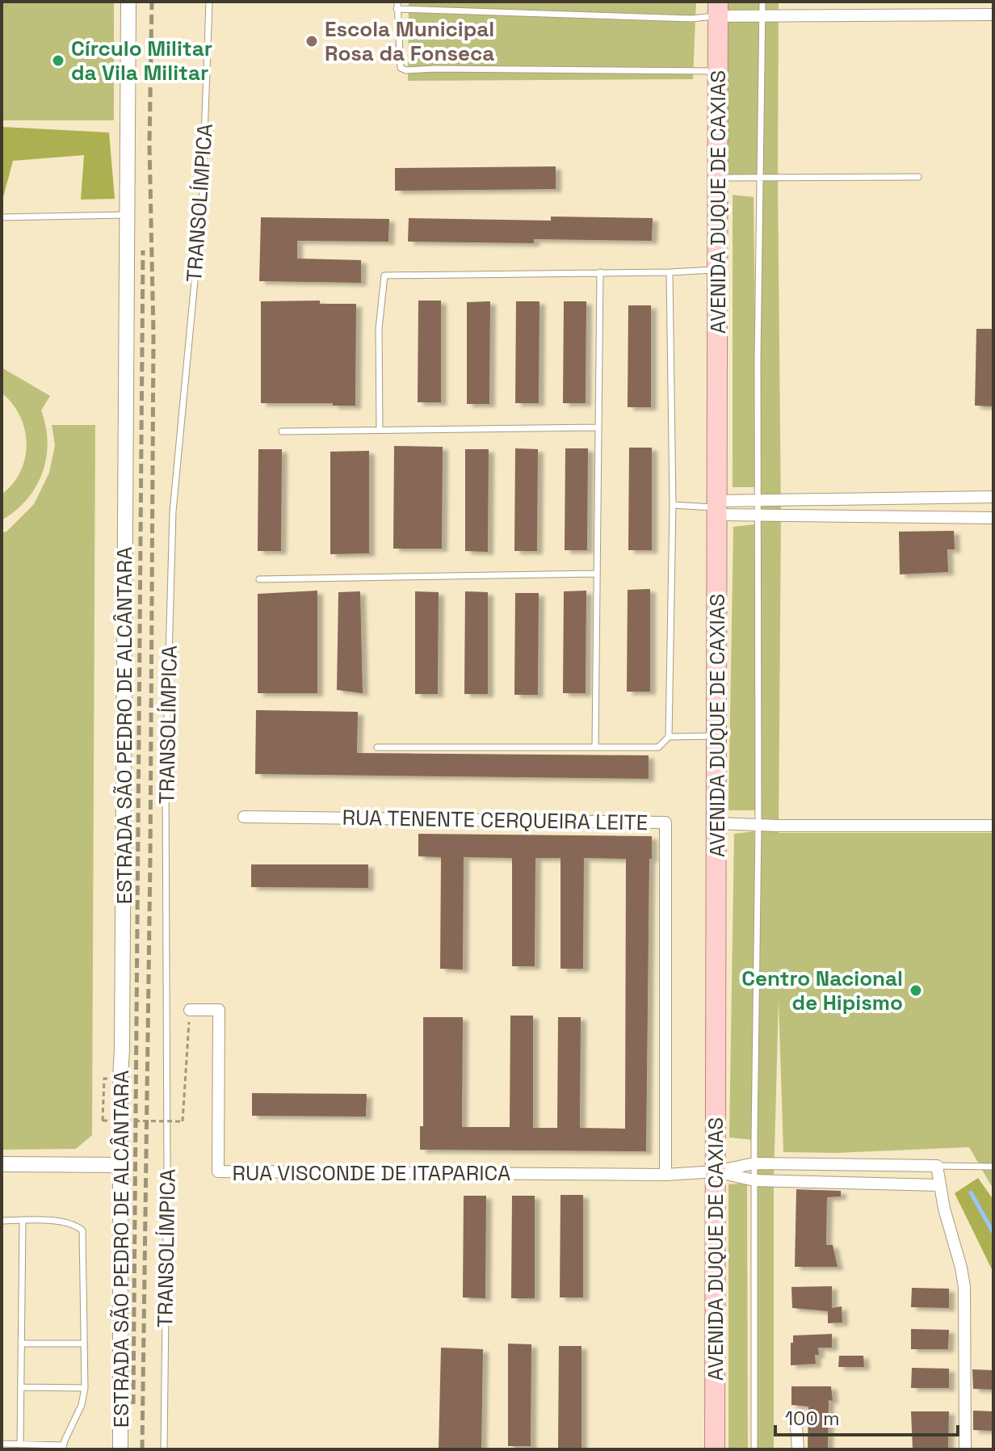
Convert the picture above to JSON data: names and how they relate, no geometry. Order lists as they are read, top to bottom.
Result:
{
  "streets": {
    "main road": ["AVENIDA DUQUE DE CAXIAS"],
    "street": ["ESTRADA SÃO PEDRO DE ALCÂNTARA", "RUA TENENTE CERQUEIRA LEITE", "RUA VISCONDE DE ITAPARICA"],
    "lane": ["TRANSOLÍMPICA"]
  },
  "crossings": [
    ["AVENIDA DUQUE DE CAXIAS", "RUA VISCONDE DE ITAPARICA"],
    ["RUA TENENTE CERQUEIRA LEITE", "RUA VISCONDE DE ITAPARICA"]
  ],
  "places": ["Escola Municipal Rosa da Fonseca", "Círculo Militar da Vila Militar", "Centro Nacional de Hipismo"],
  "scale_bar": "100 m"
}
